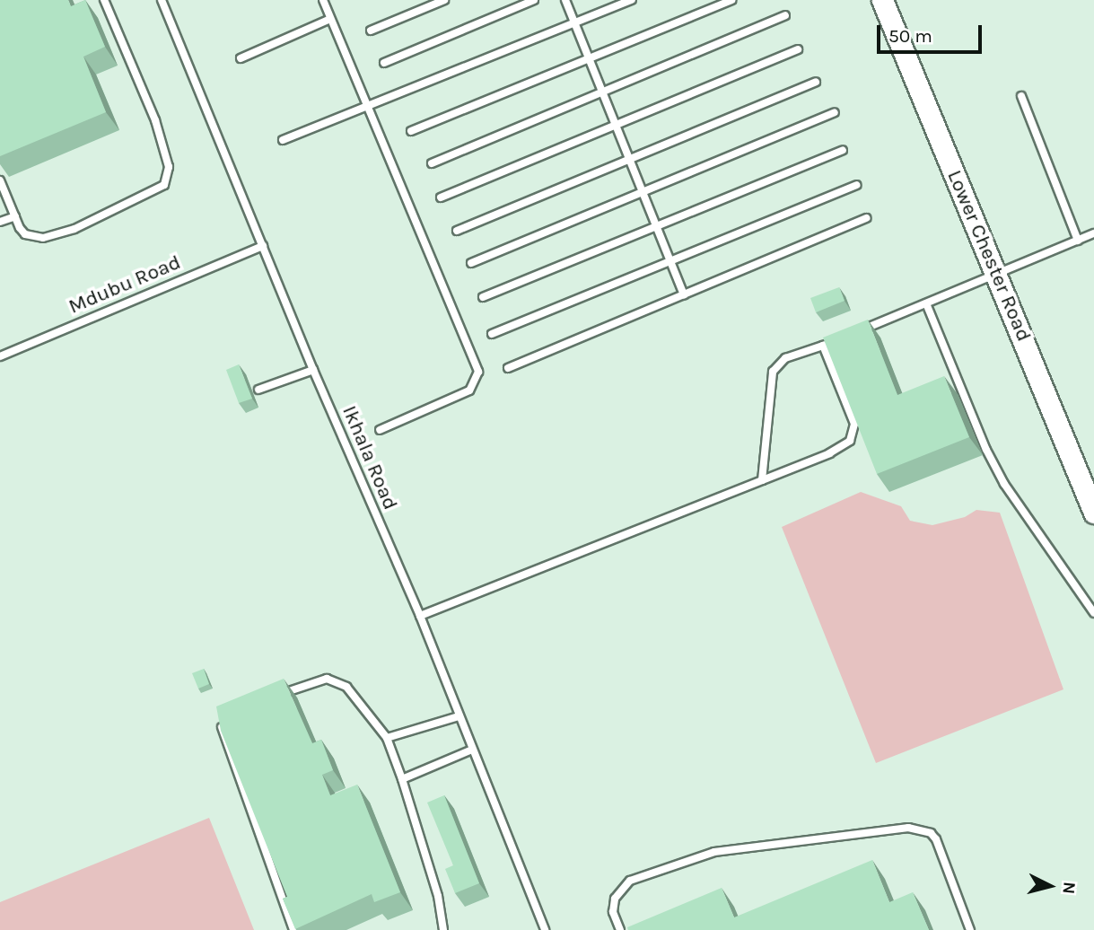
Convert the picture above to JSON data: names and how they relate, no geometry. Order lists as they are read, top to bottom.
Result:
{
  "streets": {
    "street": ["Lower Chester Road"],
    "lane": ["Mdubu Road", "Ikhala Road"]
  },
  "crossings": [
    ["Mdubu Road", "Ikhala Road"]
  ],
  "scale_bar": "50 m",
  "north": "right"
}
